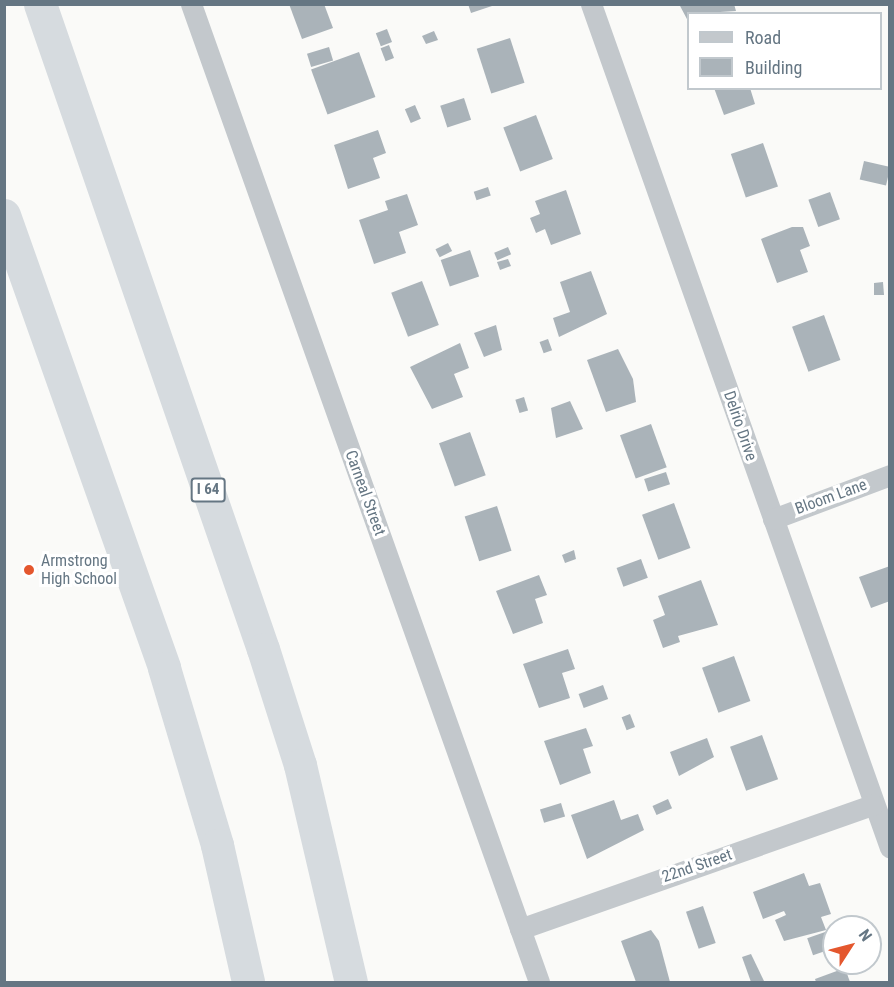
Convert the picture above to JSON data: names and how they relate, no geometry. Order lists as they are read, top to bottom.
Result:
{
  "streets": {
    "highway": ["I 64"],
    "street": [
      "Delrio Drive",
      "Carneal Street",
      "Bloom Lane",
      "22nd Street"
    ]
  },
  "crossings": [
    ["Delrio Drive", "Bloom Lane"],
    ["Delrio Drive", "22nd Street"],
    ["Carneal Street", "22nd Street"]
  ],
  "places": ["Armstrong High School"],
  "legend": ["Road", "Building"],
  "north": "top right"
}
